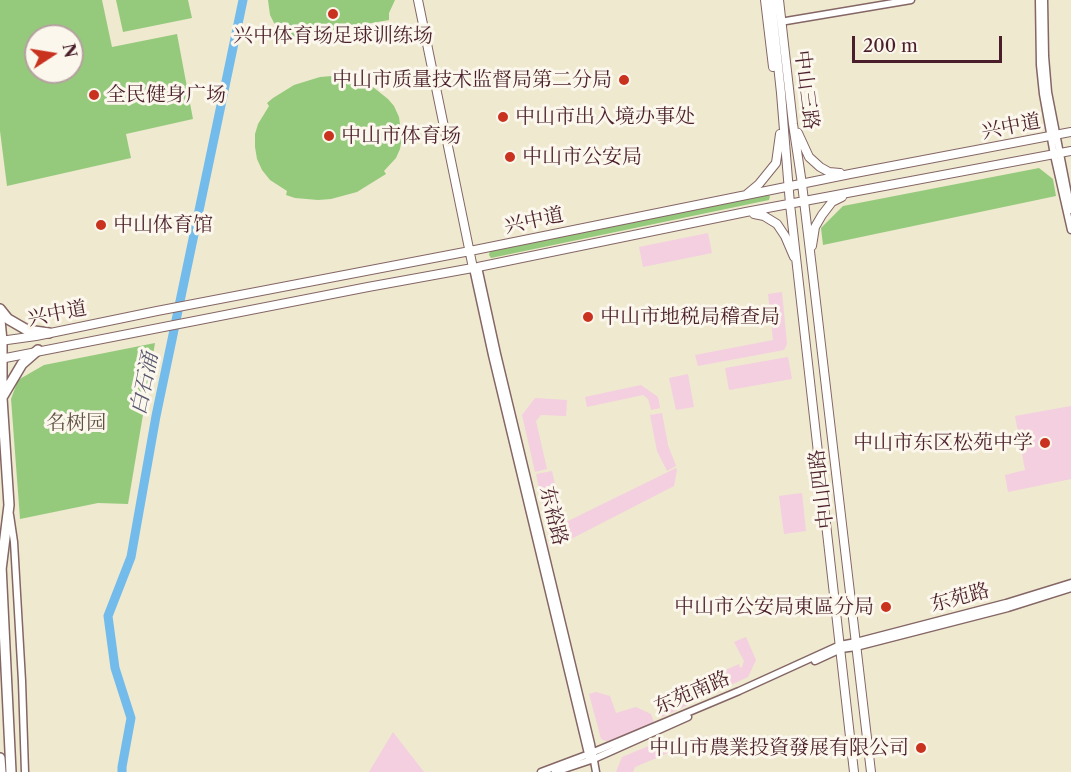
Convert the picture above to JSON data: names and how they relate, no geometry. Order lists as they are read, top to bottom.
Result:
{
  "streets": {
    "main road": ["中山三路", "兴中道", "中山四路"],
    "street": ["东裕路", "东苑路", "东苑南路"]
  },
  "crossings": [
    ["中山三路", "兴中道"],
    ["中山三路", "中山四路"],
    ["兴中道", "中山四路"],
    ["兴中道", "东裕路"],
    ["中山四路", "东苑路"],
    ["中山四路", "东苑南路"],
    ["东裕路", "东苑南路"],
    ["东苑路", "东苑南路"]
  ],
  "water": ["白石涌"],
  "parks": ["名树园"],
  "places": [
    "兴中体育场足球训练场",
    "中山市质量技术监督局第二分局",
    "全民健身广场",
    "中山市出入境办事处",
    "中山市体育场",
    "中山市公安局",
    "中山体育馆",
    "中山市地税局稽查局",
    "中山市东区松苑中学",
    "中山市公安局東區分局",
    "中山市農業投資發展有限公司"
  ],
  "scale_bar": "200 m",
  "north": "right"
}
